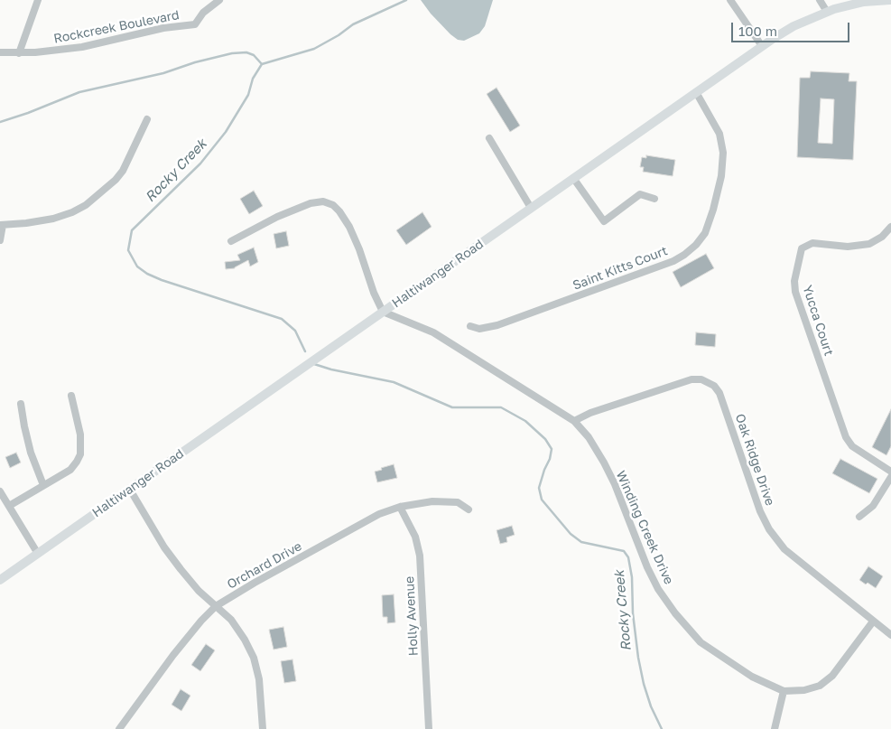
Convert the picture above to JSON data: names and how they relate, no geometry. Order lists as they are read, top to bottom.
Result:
{
  "streets": {
    "street": [
      "Rockcreek Boulevard",
      "Saint Kitts Court",
      "Haltiwanger Road",
      "Yucca Court",
      "Oak Ridge Drive",
      "Winding Creek Drive",
      "Orchard Drive",
      "Holly Avenue"
    ]
  },
  "crossings": [
    ["Saint Kitts Court", "Haltiwanger Road"],
    ["Haltiwanger Road", "Winding Creek Drive"],
    ["Oak Ridge Drive", "Winding Creek Drive"],
    ["Orchard Drive", "Holly Avenue"]
  ],
  "water": ["Rocky Creek"],
  "scale_bar": "100 m"
}
